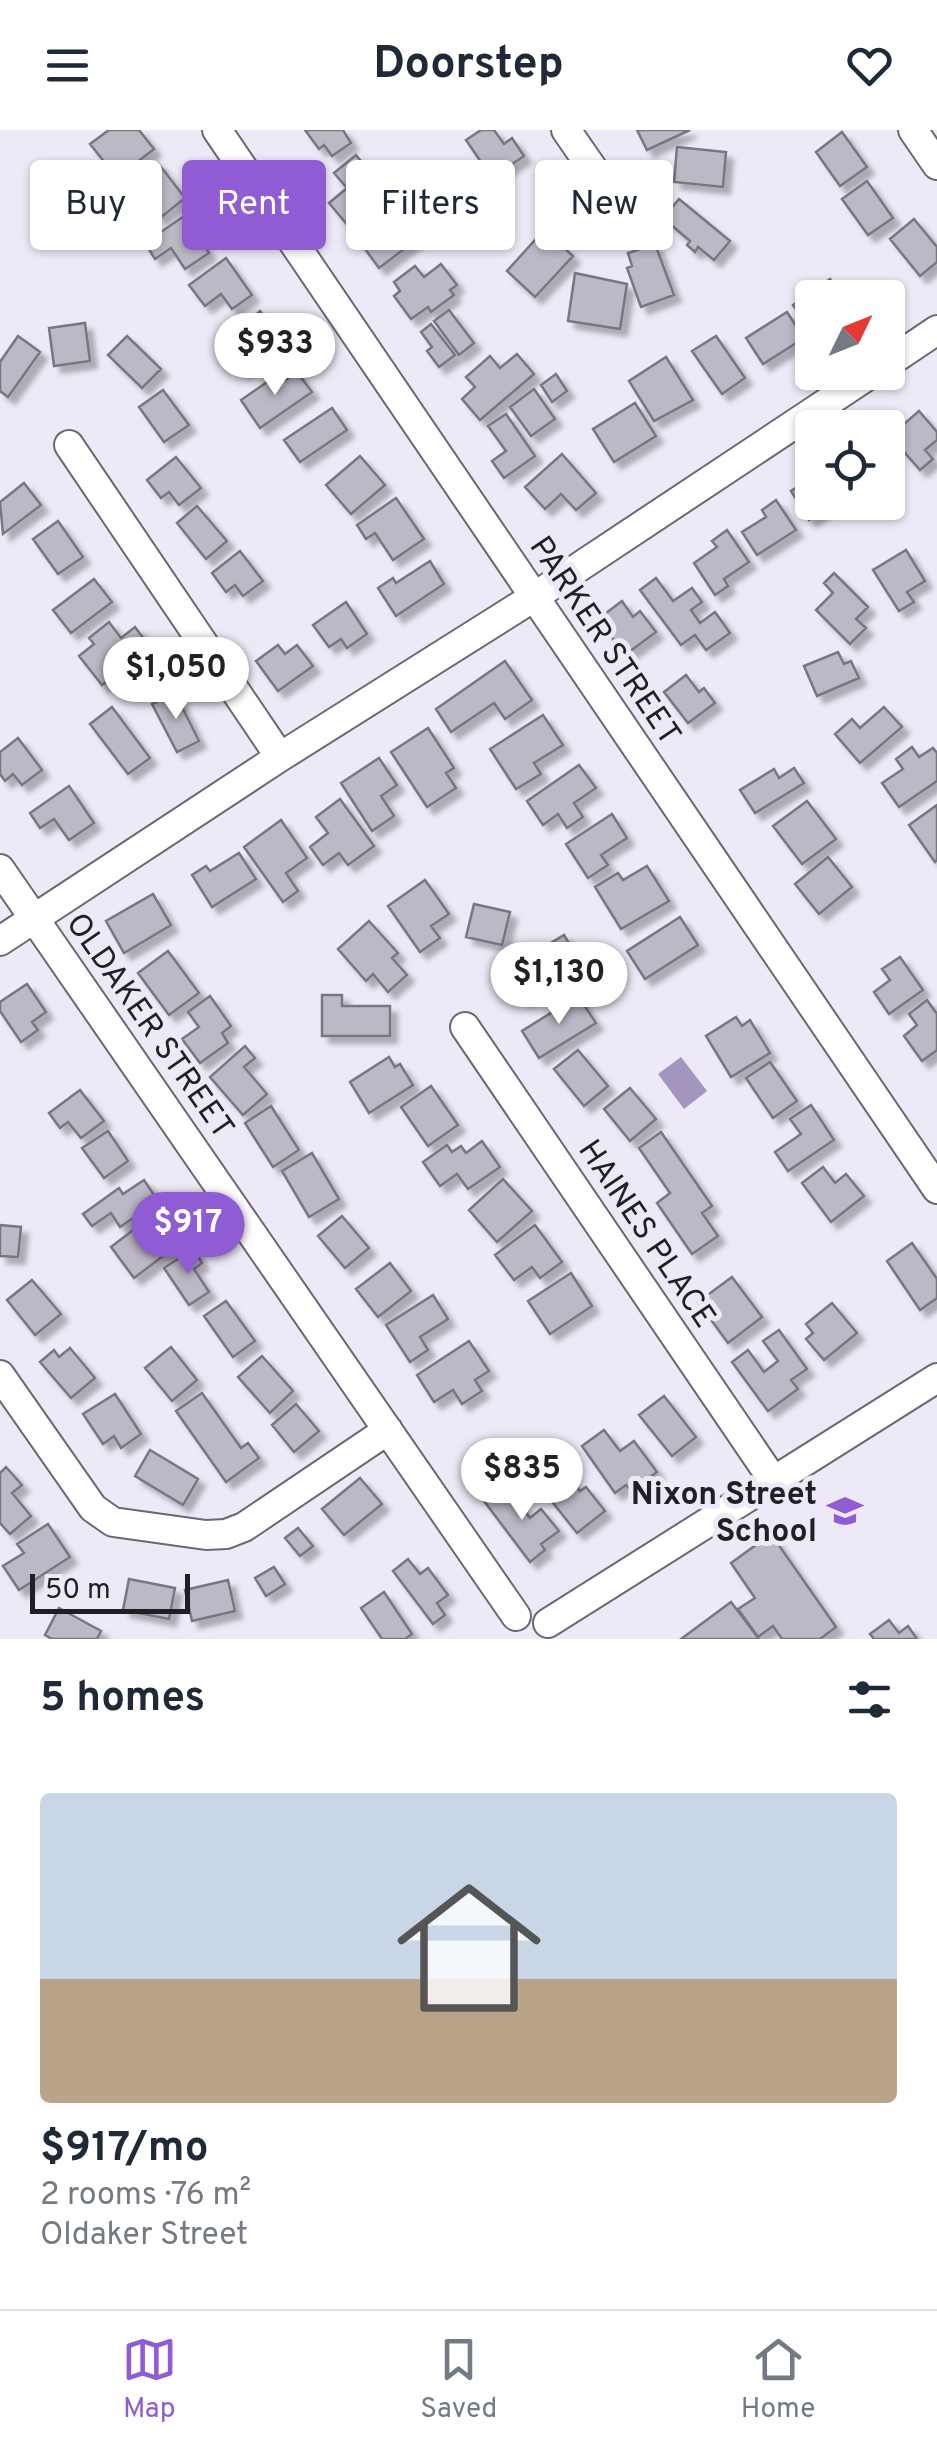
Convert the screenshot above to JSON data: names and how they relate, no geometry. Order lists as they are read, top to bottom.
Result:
{
  "streets": {
    "street": ["PARKER STREET", "OLDAKER STREET", "HAINES PLACE"]
  },
  "places": {
    "school or university": ["Nixon Street School"]
  },
  "scale_bar": "50 m",
  "north": "top right",
  "page": {
    "header": "Doorstep",
    "chip": [
      "Buy",
      "Rent",
      "Filters",
      "New"
    ],
    "price": [
      "$933",
      "$1,050",
      "$1,130",
      "$917",
      "$835"
    ],
    "scale": "50 m",
    "heading": "5 homes",
    "list": [
      {
        "name": "$917/mo",
        "note": "2 rooms · 76 m² · Oldaker Street"
      }
    ],
    "tabs": ["Map", "Saved", "Home"]
  }
}
